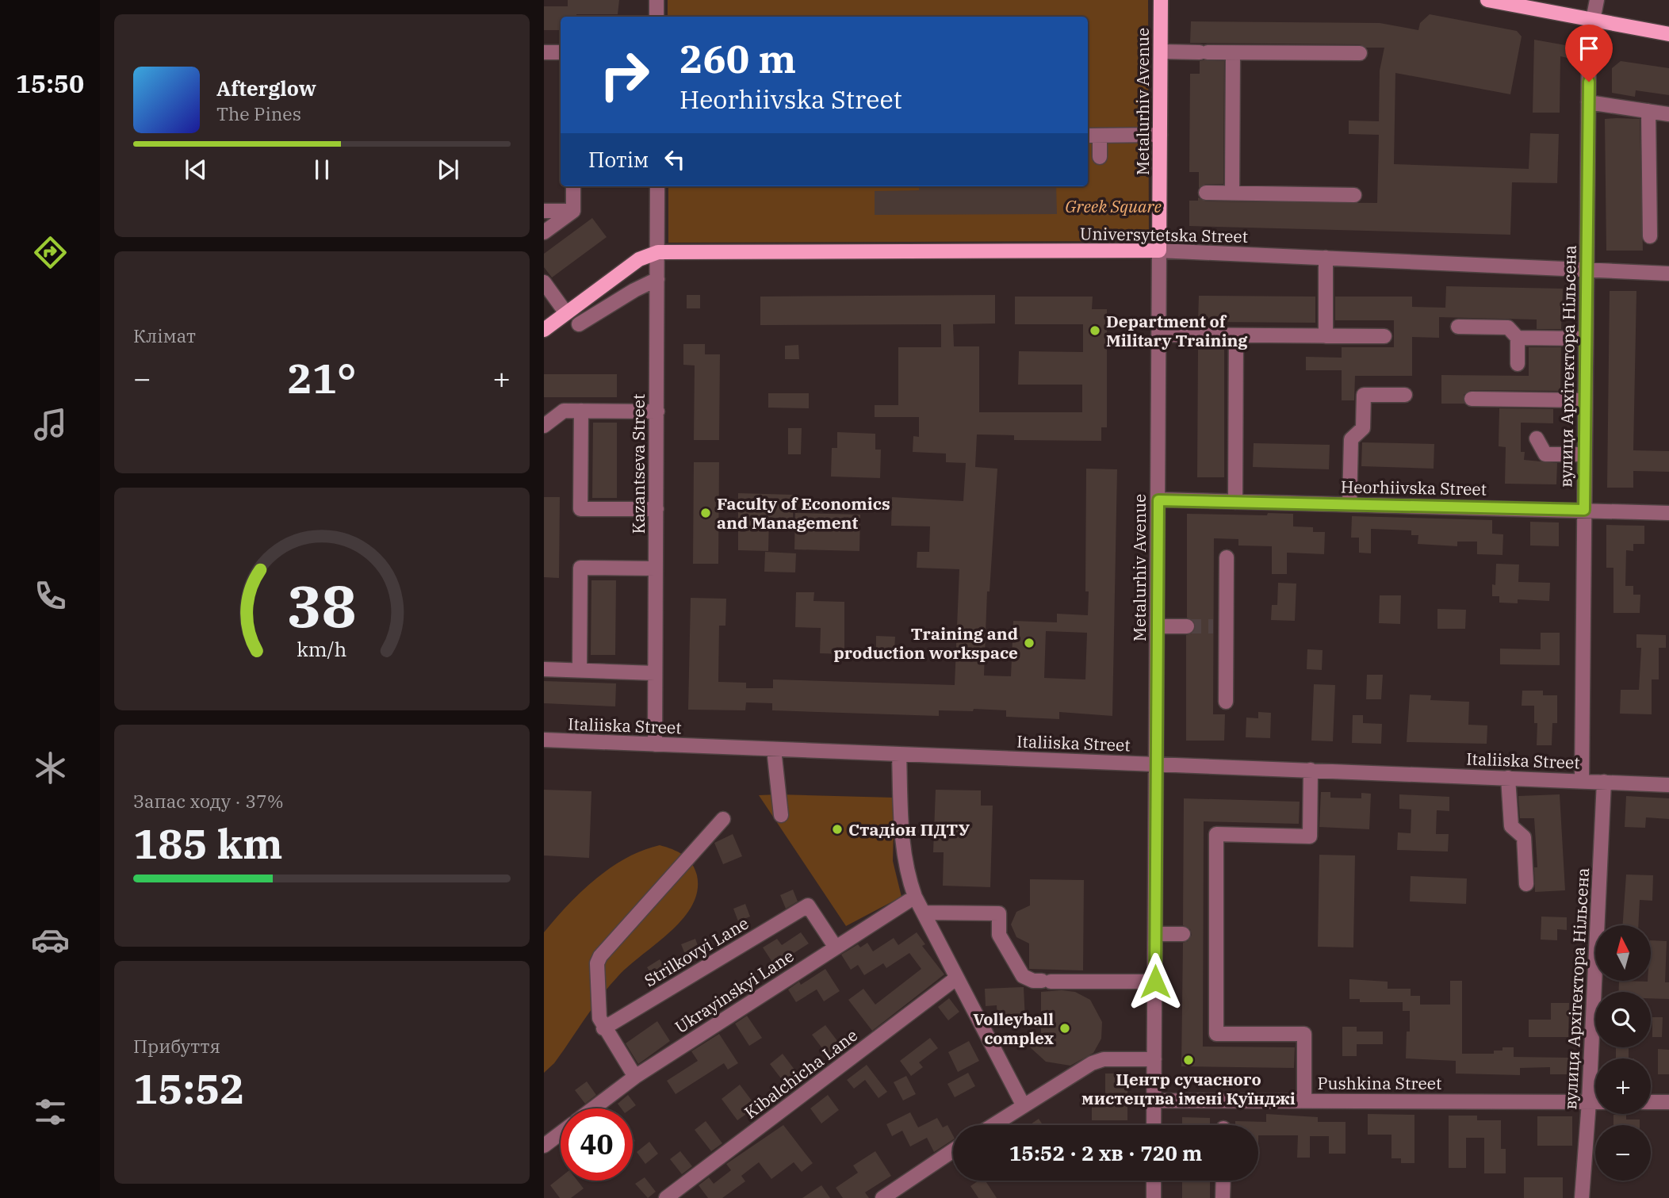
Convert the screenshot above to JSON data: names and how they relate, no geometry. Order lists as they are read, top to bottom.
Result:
{
  "streets": {
    "main road": ["Metalurhiv Avenue", "Universytetska Street"],
    "street": [
      "вулиця Архітектора Нільсена",
      "Kazantseva Street",
      "Heorhiivska Street",
      "Italiiska Street",
      "Strilkovyi Lane",
      "Ukrayinskyi Lane",
      "Kibalchicha Lane",
      "Pushkina Street"
    ]
  },
  "crossings": [
    ["Metalurhiv Avenue", "Universytetska Street"],
    ["Metalurhiv Avenue", "Heorhiivska Street"],
    ["Metalurhiv Avenue", "Italiiska Street"],
    ["Metalurhiv Avenue", "Pushkina Street"],
    ["Universytetska Street", "вулиця Архітектора Нільсена"],
    ["Universytetska Street", "Kazantseva Street"],
    ["вулиця Архітектора Нільсена", "Heorhiivska Street"],
    ["вулиця Архітектора Нільсена", "Italiiska Street"],
    ["вулиця Архітектора Нільсена", "Pushkina Street"],
    ["Kazantseva Street", "Italiiska Street"],
    ["Strilkovyi Lane", "Ukrayinskyi Lane"]
  ],
  "parks": ["Greek Square"],
  "places": [
    "Department of Military Training",
    "Faculty of Economics and Management",
    "Training and production workspace",
    "Стадіон ПДТУ",
    "Volleyball complex",
    "Центр сучасного мистецтва імені Куїнджі"
  ],
  "north": "top",
  "page": {
    "tabs": "15:50",
    "turn": ["260 m", "Heorhiivska Street"],
    "song": ["Afterglow", "The Pines"],
    "then": "Потім",
    "tile": [
      "Клімат",
      ["Запас ходу · 37%", "185 km"],
      ["Прибуття", "15:52"]
    ],
    "heat": ["−", "21°", "+"],
    "map_buttons": ["+", "−"],
    "limit": "40",
    "trip": "15:52 · 2 хв · 720 m",
    "gauge": ["38", "km/h"]
  }
}
